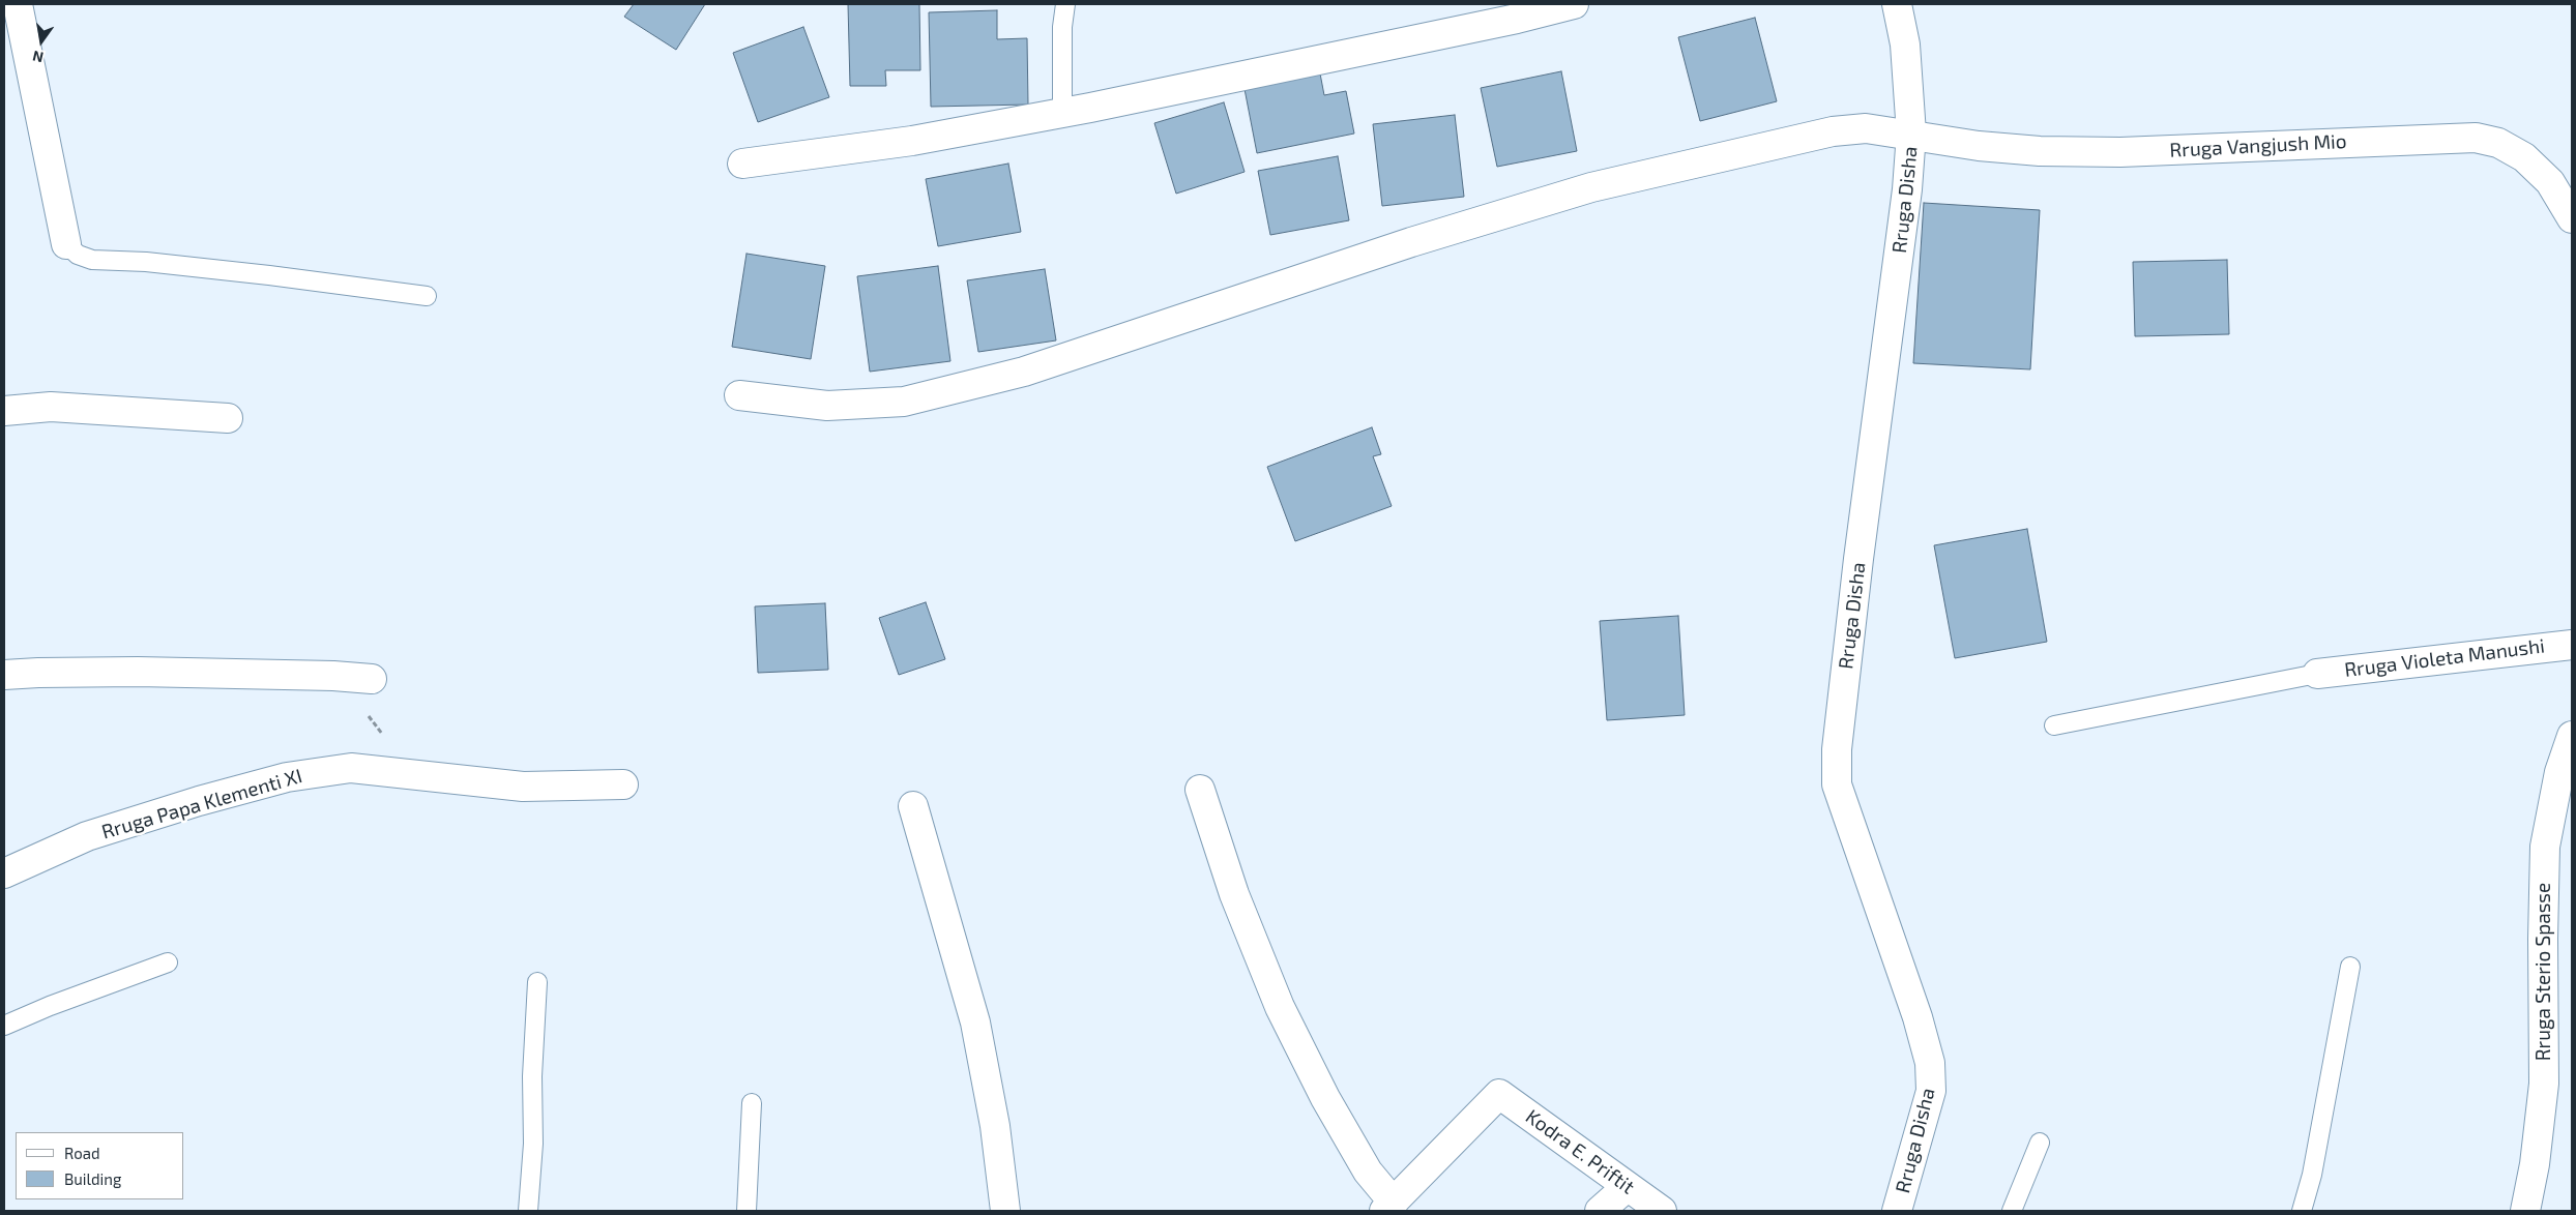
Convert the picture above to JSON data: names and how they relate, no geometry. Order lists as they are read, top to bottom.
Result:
{
  "streets": {
    "street": [
      "Rruga Vangjush Mio",
      "Rruga Disha",
      "Rruga Violeta Manushi",
      "Rruga Papa Klementi XI",
      "Rruga Sterio Spasse",
      "Kodra E. Priftit"
    ]
  },
  "crossings": [
    ["Rruga Vangjush Mio", "Rruga Disha"]
  ],
  "legend": ["Road", "Building"],
  "north": "bottom"
}
